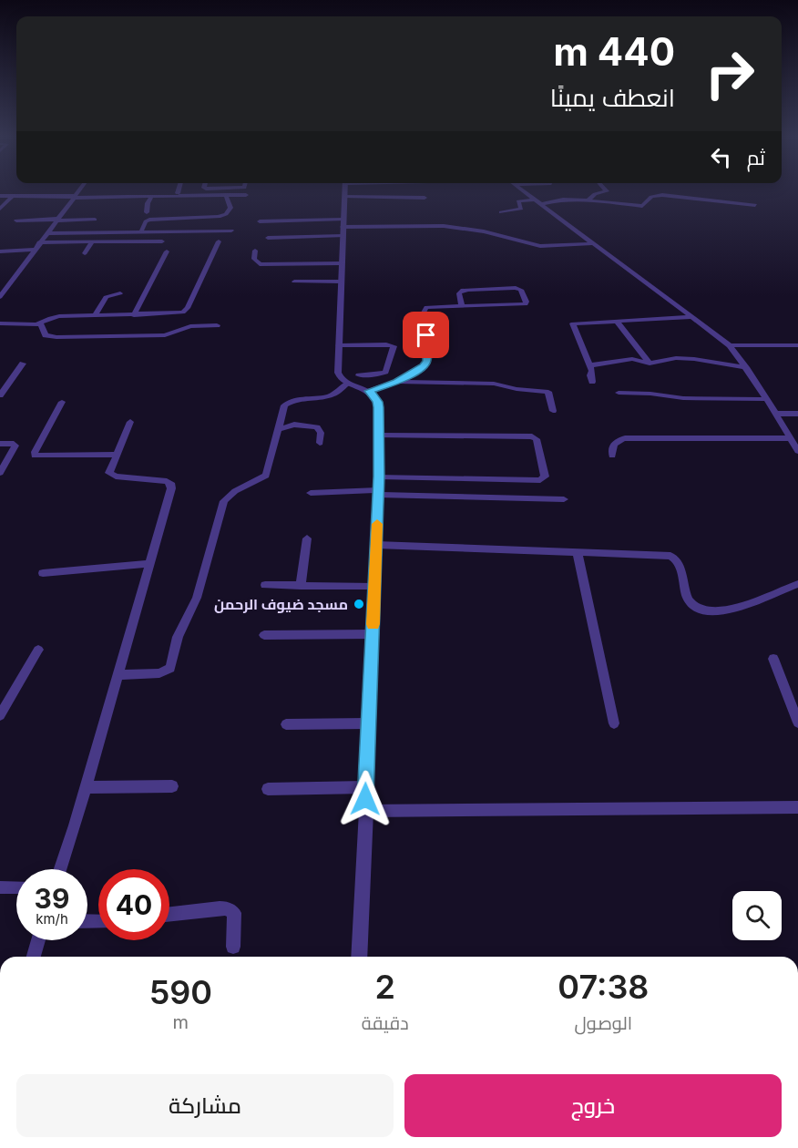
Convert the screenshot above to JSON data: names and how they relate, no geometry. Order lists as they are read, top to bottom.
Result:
{
  "places": ["مسجد ضيوف الرحمن"],
  "page": {
    "turn": ["440 m", "انعطف يمينًا"],
    "then": "ثم",
    "speed": "39 km/h",
    "limit": "40",
    "eta": [
      "07:38",
      "الوصول",
      "2",
      "دقيقة",
      "590",
      "m"
    ],
    "buttons": ["خروج", "مشاركة"]
  }
}
